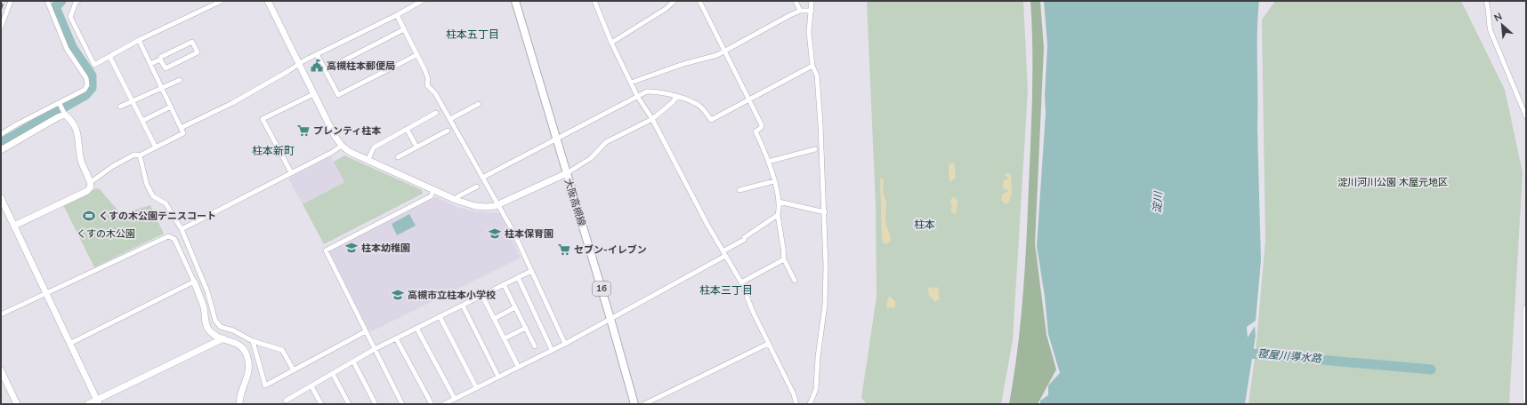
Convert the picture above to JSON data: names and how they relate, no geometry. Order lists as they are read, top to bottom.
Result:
{
  "streets": {
    "main road": ["大阪高槻線", "16"]
  },
  "districts": [
    "柱本五丁目",
    "柱本新町",
    "柱本",
    "柱本三丁目"
  ],
  "water": ["淀川", "寝屋川導水路"],
  "parks": ["淀川河川公園 木屋元地区", "くすの木公園"],
  "places": {
    "public building": ["高槻柱本郵便局"],
    "supermarket": ["プレンティ柱本", "セブン-イレブン"],
    "sports": ["くすの木公園テニスコート"],
    "school or university": ["柱本保育園", "柱本幼稚園", "高槻市立柱本小学校"]
  },
  "north": "top left"
}
